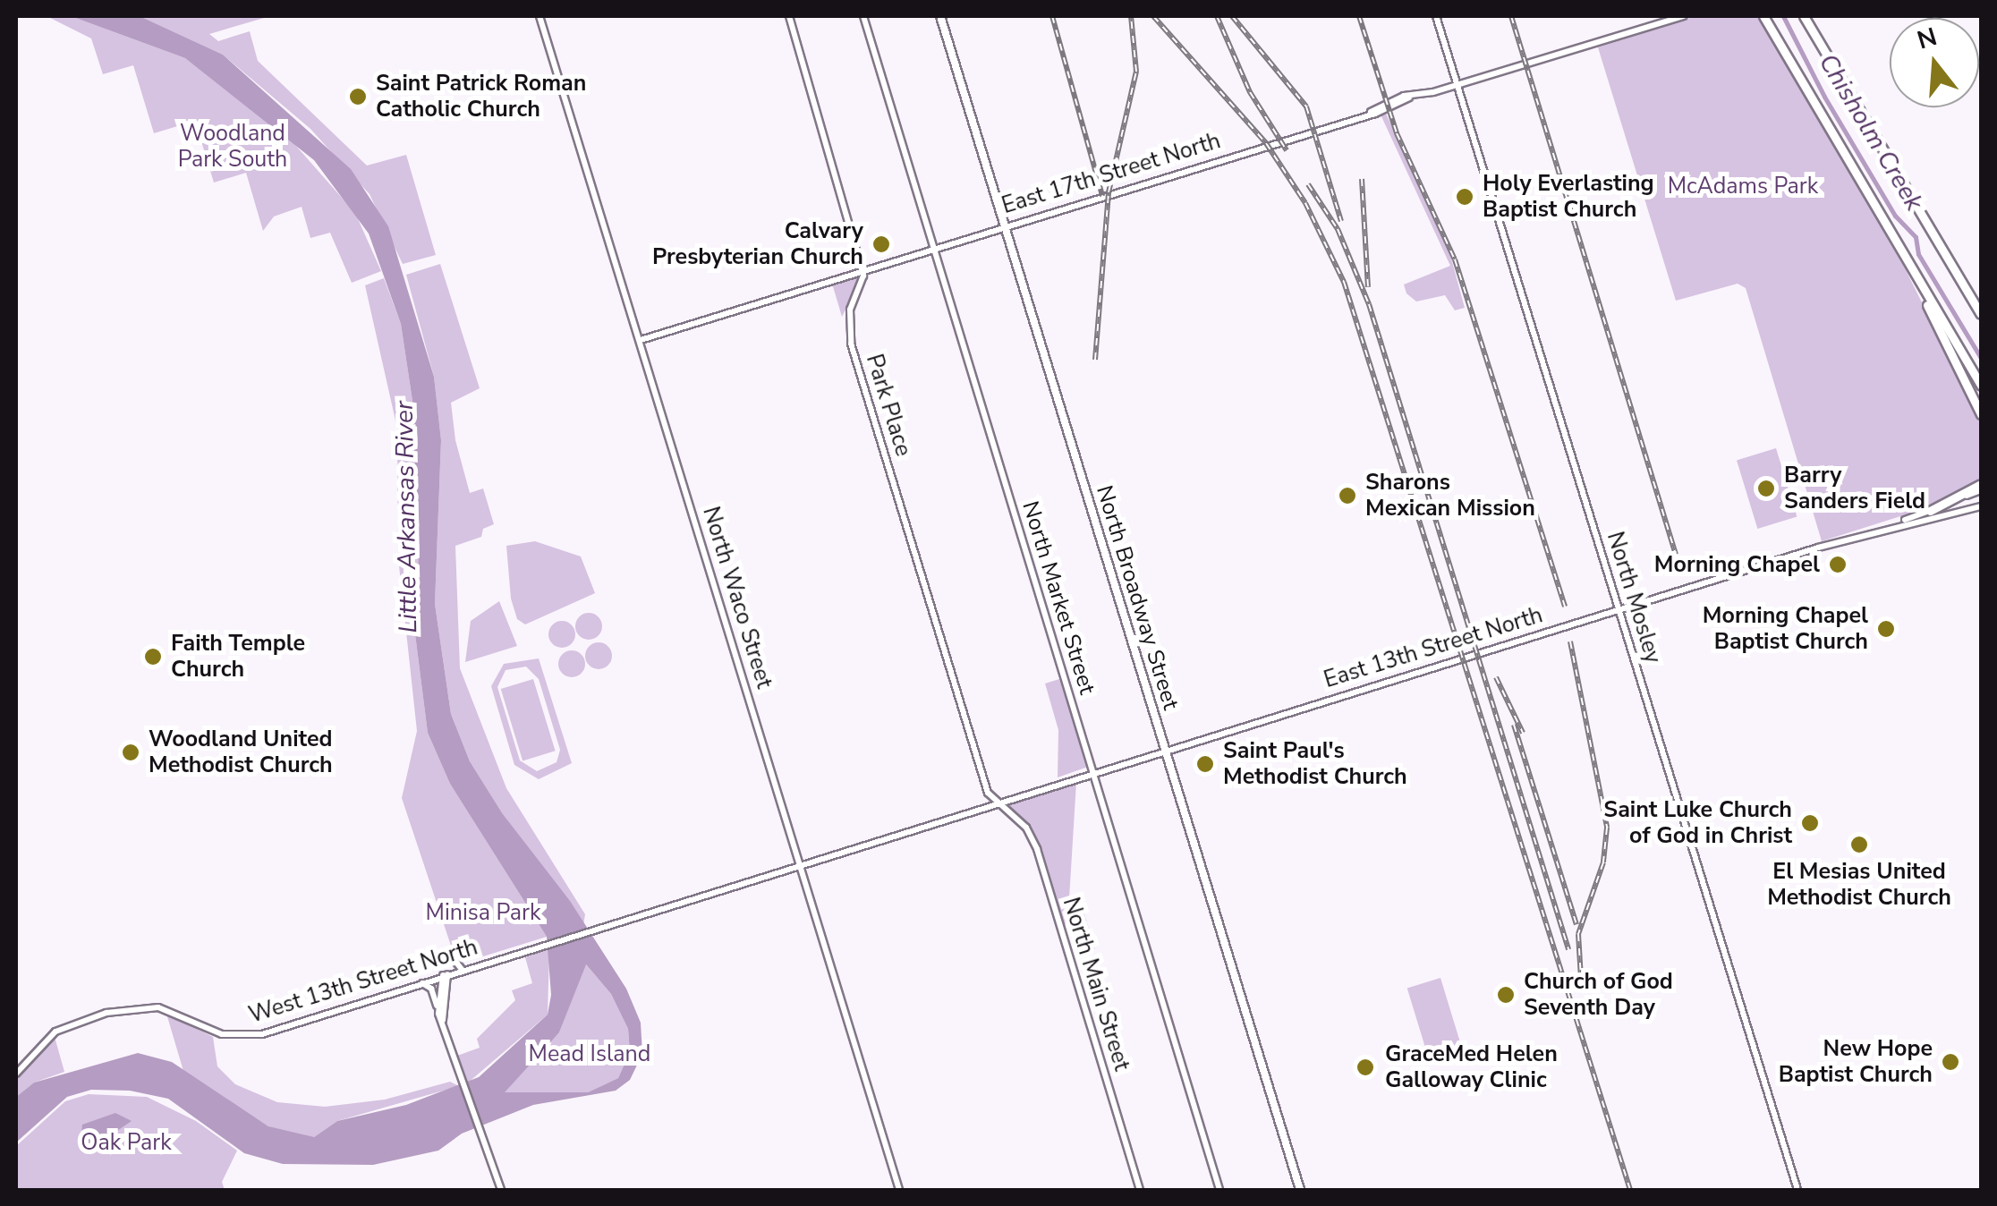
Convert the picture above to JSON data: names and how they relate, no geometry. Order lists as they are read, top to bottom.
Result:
{
  "streets": {
    "main road": ["North Broadway Street"],
    "street": [
      "East 17th Street North",
      "Park Place",
      "North Waco Street",
      "North Market Street",
      "North Mosley",
      "East 13th Street North",
      "West 13th Street North",
      "North Main Street"
    ]
  },
  "crossings": [
    ["East 17th Street North", "Park Place"],
    ["East 17th Street North", "North Waco Street"],
    ["East 17th Street North", "North Market Street"],
    ["East 17th Street North", "North Broadway Street"],
    ["East 17th Street North", "North Mosley"],
    ["Park Place", "East 13th Street North"],
    ["Park Place", "West 13th Street North"],
    ["Park Place", "North Main Street"],
    ["North Waco Street", "West 13th Street North"],
    ["North Market Street", "East 13th Street North"],
    ["North Broadway Street", "East 13th Street North"],
    ["North Mosley", "East 13th Street North"],
    ["East 13th Street North", "West 13th Street North"],
    ["East 13th Street North", "North Main Street"],
    ["West 13th Street North", "North Main Street"]
  ],
  "water": ["Chisholm Creek", "Little Arkansas River"],
  "parks": [
    "Woodland Park South",
    "McAdams Park",
    "Minisa Park",
    "Mead Island",
    "Oak Park"
  ],
  "places": [
    "Saint Patrick Roman Catholic Church",
    "Holy Everlasting Baptist Church",
    "Calvary Presbyterian Church",
    "Barry Sanders Field",
    "Sharons Mexican Mission",
    "Morning Chapel",
    "Morning Chapel Baptist Church",
    "Faith Temple Church",
    "Woodland United Methodist Church",
    "Saint Paul's Methodist Church",
    "Saint Luke Church of God in Christ",
    "El Mesias United Methodist Church",
    "Church of God Seventh Day",
    "New Hope Baptist Church",
    "GraceMed Helen Galloway Clinic"
  ],
  "north": "top"
}
